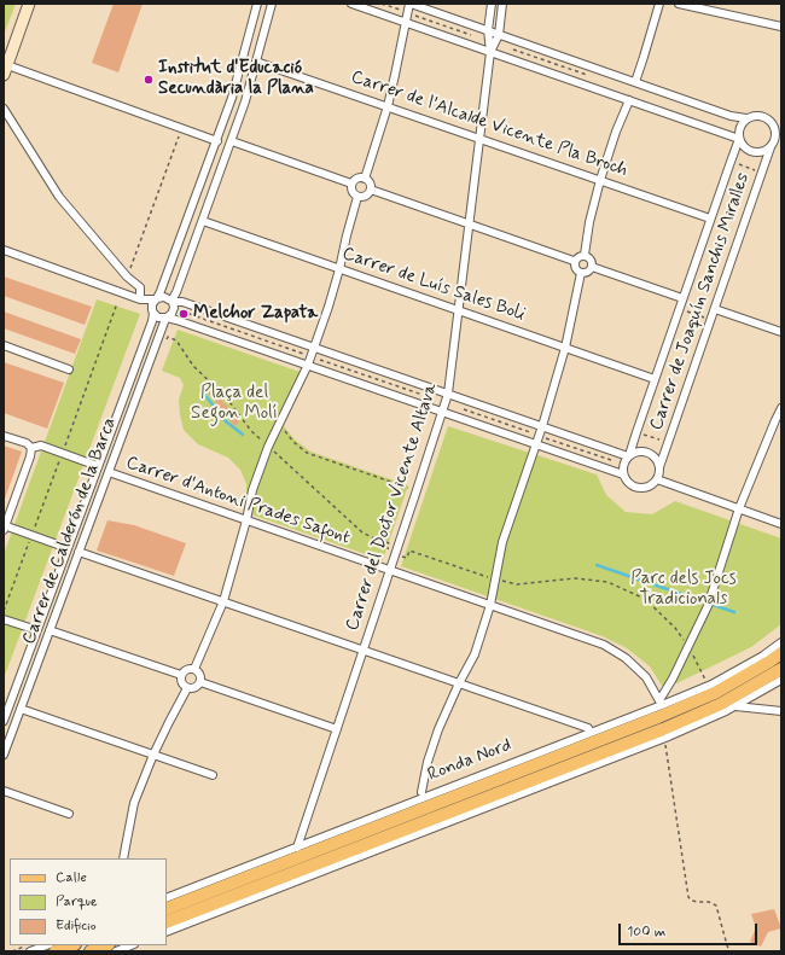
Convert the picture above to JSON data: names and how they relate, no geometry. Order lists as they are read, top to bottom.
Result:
{
  "streets": {
    "main road": ["Ronda Nord"],
    "street": [
      "Carrer de l'Alcalde Vicente Pla Broch",
      "Carrer de Luís Sales Boli",
      "Carrer de Joaquín Sanchis Miralles",
      "Carrer d'Antoni Prades Safont",
      "Carrer del Doctor Vicente Altava",
      "Carrer de Calderón de la Barca"
    ]
  },
  "crossings": [
    ["Carrer de l'Alcalde Vicente Pla Broch", "Carrer de Joaquín Sanchis Miralles"],
    ["Carrer de l'Alcalde Vicente Pla Broch", "Carrer del Doctor Vicente Altava"],
    ["Carrer de Luís Sales Boli", "Carrer de Joaquín Sanchis Miralles"],
    ["Carrer de Luís Sales Boli", "Carrer del Doctor Vicente Altava"],
    ["Carrer d'Antoni Prades Safont", "Carrer del Doctor Vicente Altava"],
    ["Carrer d'Antoni Prades Safont", "Carrer de Calderón de la Barca"],
    ["Carrer d'Antoni Prades Safont", "Ronda Nord"],
    ["Carrer del Doctor Vicente Altava", "Ronda Nord"]
  ],
  "parks": ["Plaça del Segon Molí", "Parc dels Jocs Tradicionals"],
  "places": ["Institut d'Educació Secundària la Plana", "Melchor Zapata"],
  "legend": ["Calle", "Parque", "Edificio"],
  "scale_bar": "100 m"
}
